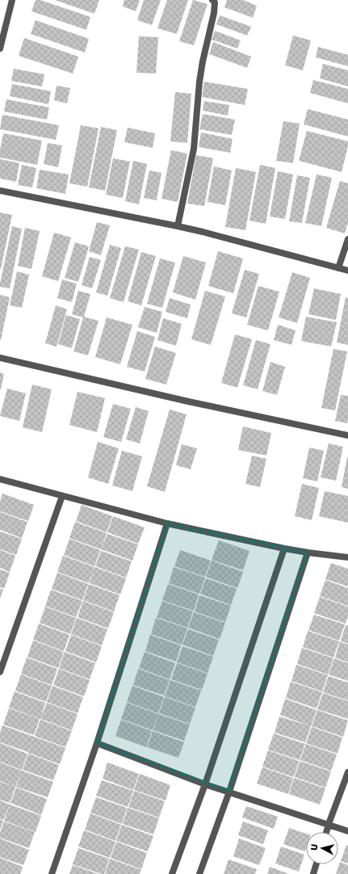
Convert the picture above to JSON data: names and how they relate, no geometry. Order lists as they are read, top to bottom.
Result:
{
  "north": "left"
}
